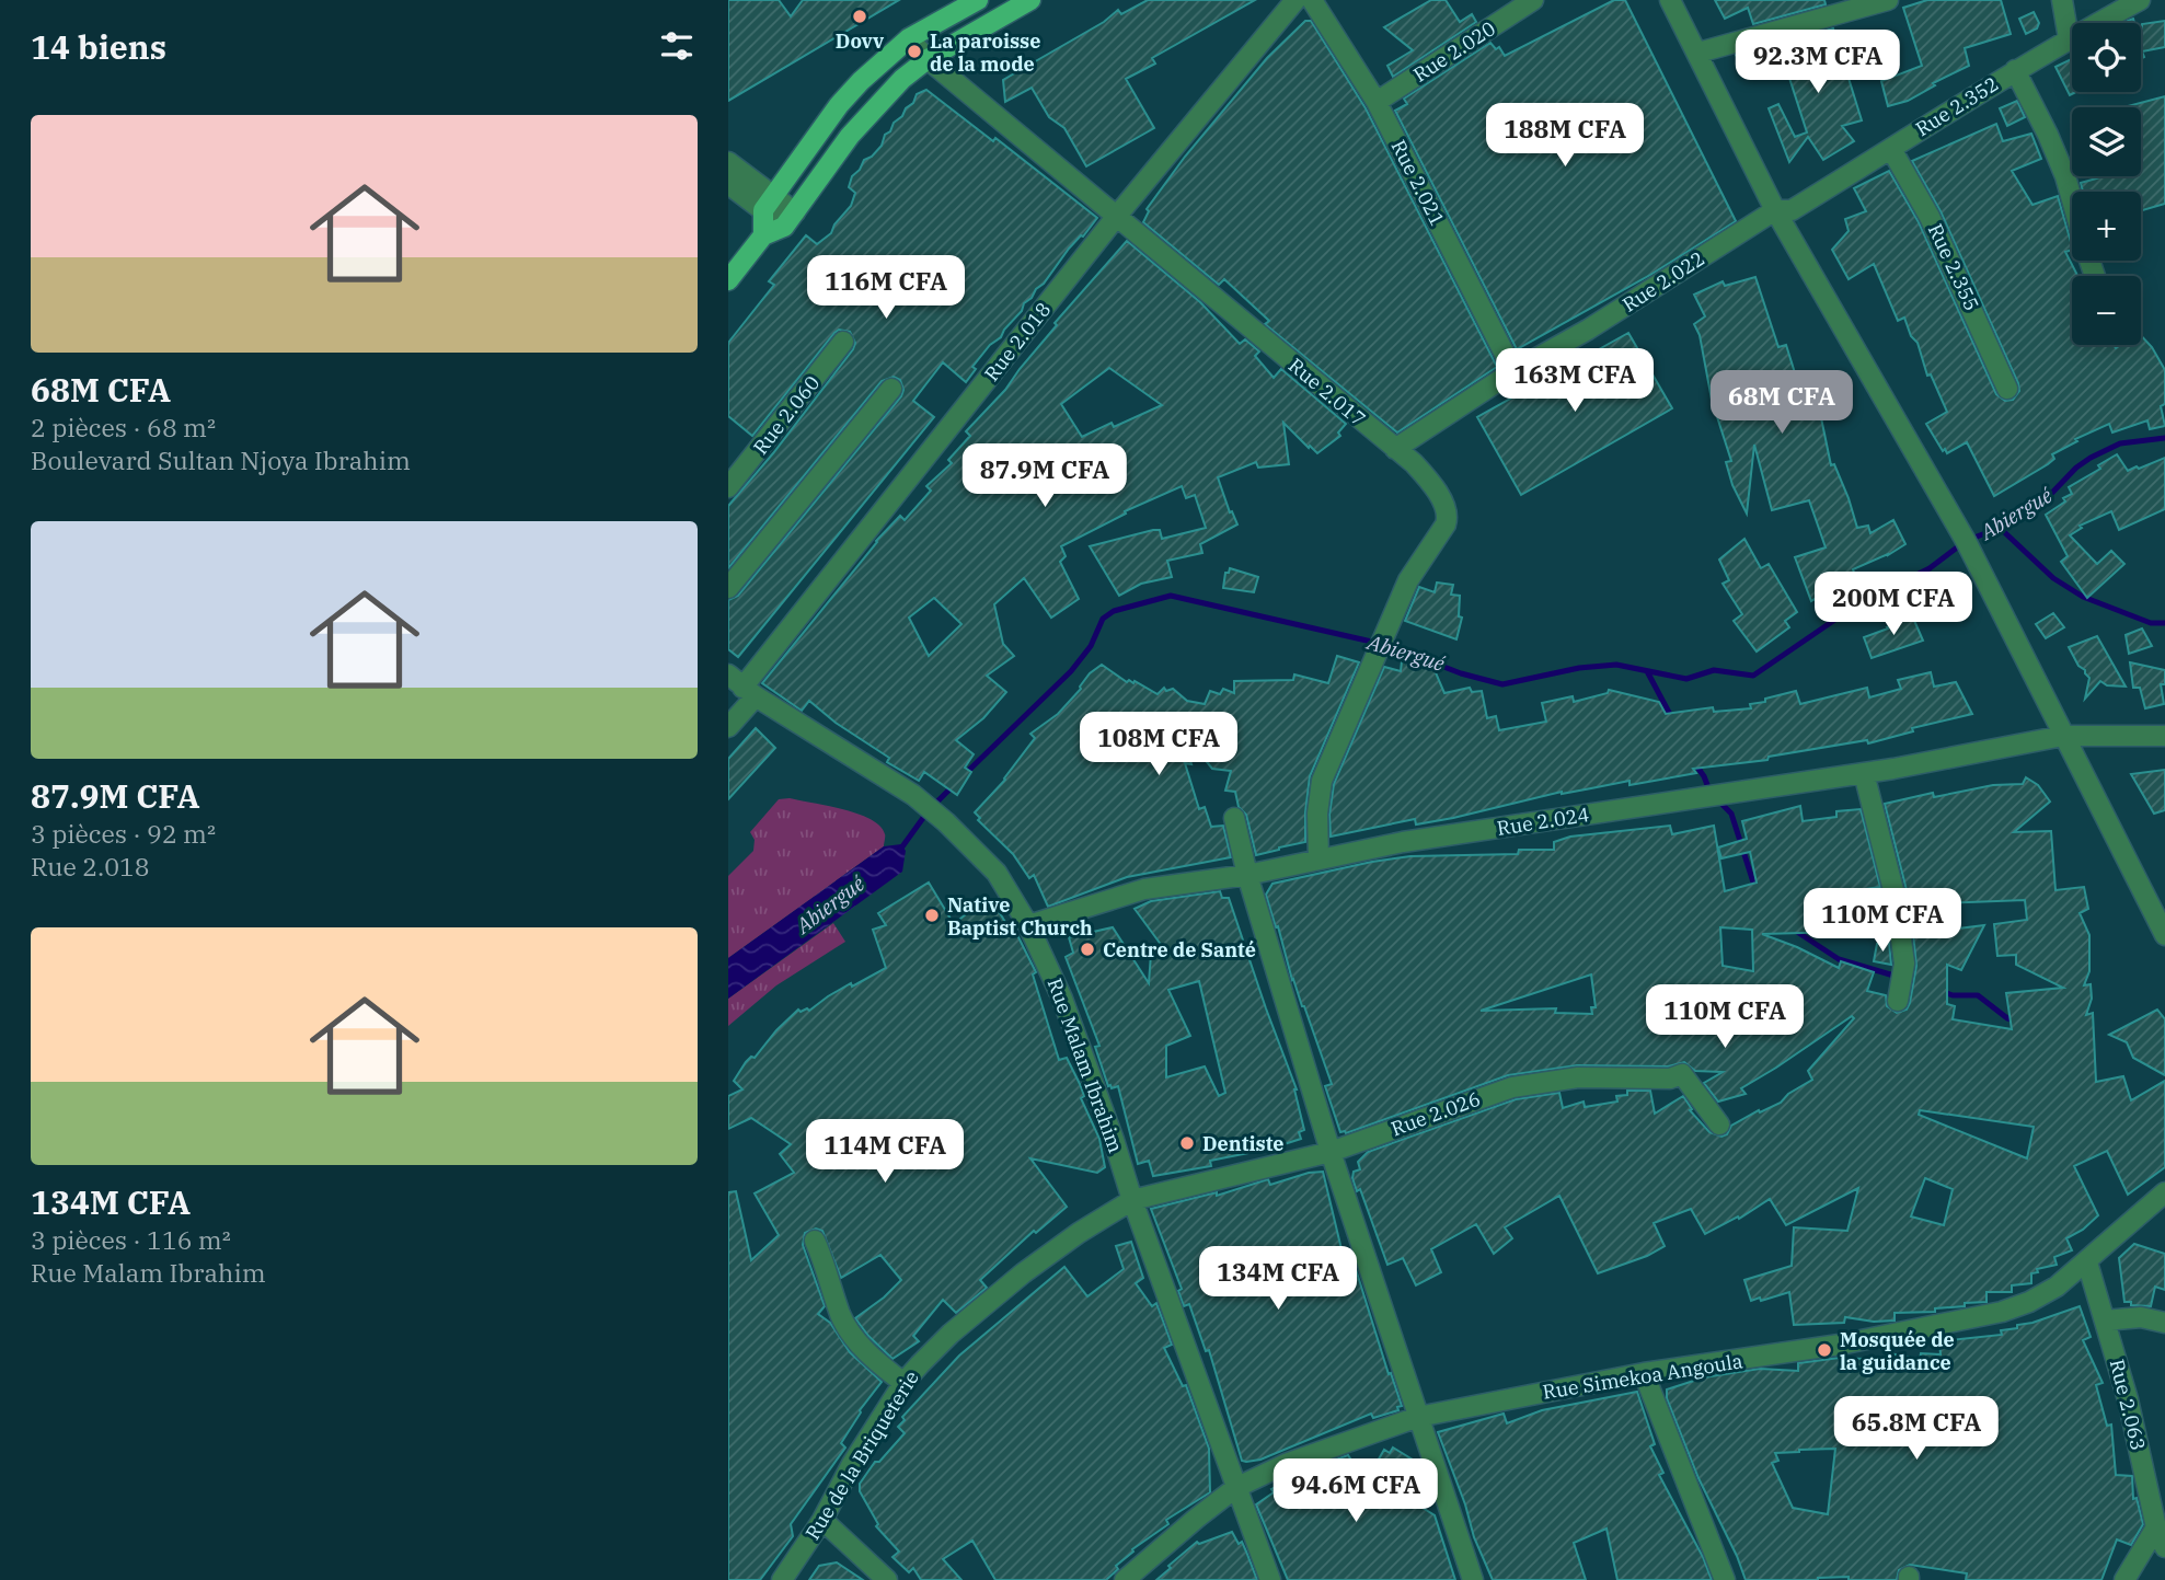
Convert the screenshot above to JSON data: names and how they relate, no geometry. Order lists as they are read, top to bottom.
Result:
{
  "streets": {
    "street": [
      "Rue 2.020",
      "Rue 2.352",
      "Rue 2.021",
      "Rue 2.355",
      "Rue 2.022",
      "Rue 2.018",
      "Rue 2.017",
      "Rue 2.060",
      "Rue 2.024",
      "Rue Malam Ibrahim",
      "Rue 2.026",
      "Rue Simekoa Angoula",
      "Rue 2.063",
      "Rue de la Briqueterie"
    ]
  },
  "crossings": [
    ["Rue 2.020", "Rue 2.021"],
    ["Rue 2.352", "Rue 2.355"],
    ["Rue 2.352", "Rue 2.022"],
    ["Rue 2.021", "Rue 2.022"],
    ["Rue 2.022", "Rue 2.017"],
    ["Rue 2.018", "Rue 2.017"],
    ["Rue 2.018", "Rue Malam Ibrahim"],
    ["Rue 2.017", "Rue 2.024"],
    ["Rue 2.024", "Rue Malam Ibrahim"],
    ["Rue Malam Ibrahim", "Rue 2.026"],
    ["Rue Malam Ibrahim", "Rue Simekoa Angoula"],
    ["Rue Malam Ibrahim", "Rue de la Briqueterie"],
    ["Rue 2.026", "Rue de la Briqueterie"],
    ["Rue Simekoa Angoula", "Rue 2.063"]
  ],
  "water": ["Abiergué"],
  "places": [
    "Dovv",
    "La paroisse de la mode",
    "Native Baptist Church",
    "Centre de Santé",
    "Dentiste",
    "Mosquée de la guidance"
  ],
  "page": {
    "heading": "14 biens",
    "map_buttons": ["+", "−"],
    "price": [
      "92.3M CFA",
      "188M CFA",
      "116M CFA",
      "163M CFA",
      "68M CFA",
      "87.9M CFA",
      "200M CFA",
      "108M CFA",
      "110M CFA",
      "110M CFA",
      "114M CFA",
      "134M CFA",
      "65.8M CFA",
      "94.6M CFA"
    ],
    "list": [
      {
        "name": "68M CFA",
        "note": "2 pièces · 68 m² · Boulevard Sultan Njoya Ibrahim"
      },
      {
        "name": "87.9M CFA",
        "note": "3 pièces · 92 m² · Rue 2.018"
      },
      {
        "name": "134M CFA",
        "note": "3 pièces · 116 m² · Rue Malam Ibrahim"
      }
    ]
  }
}
